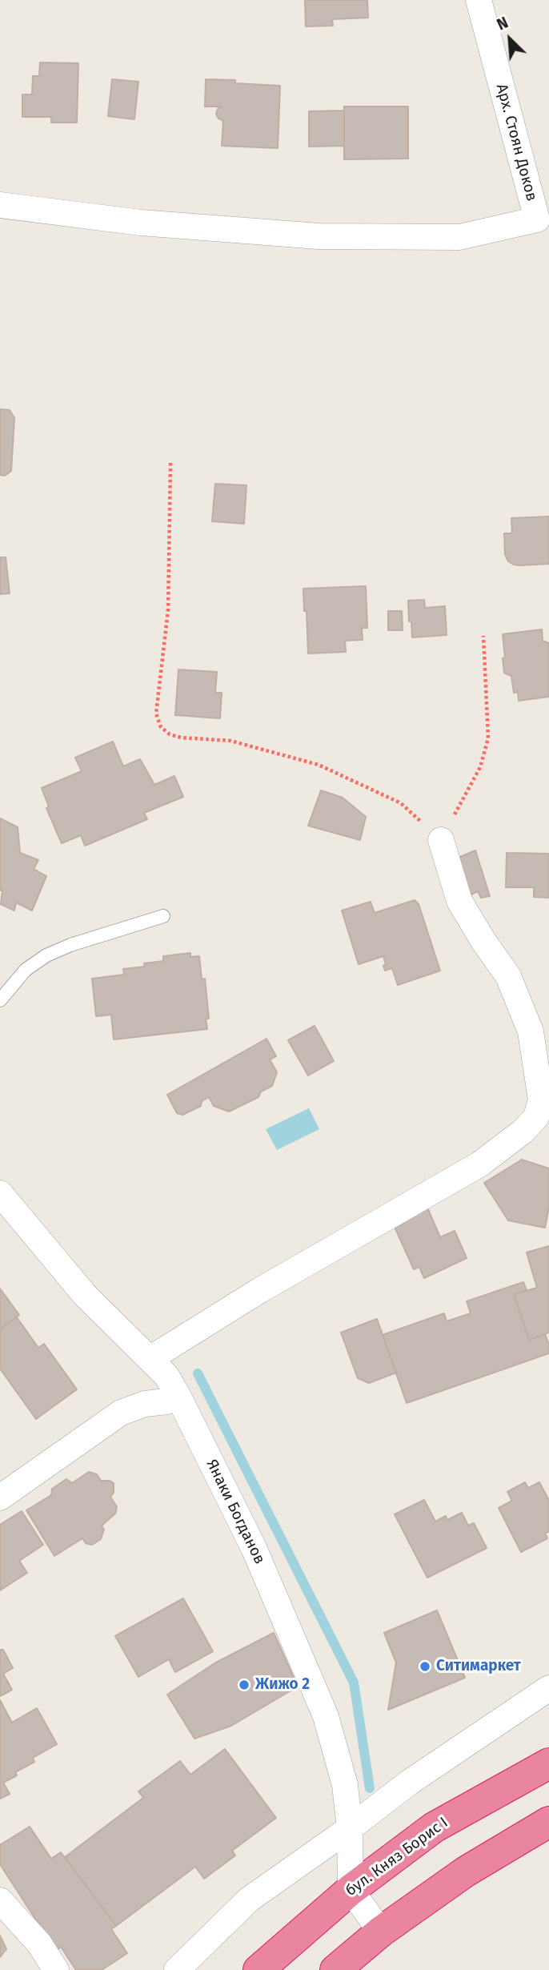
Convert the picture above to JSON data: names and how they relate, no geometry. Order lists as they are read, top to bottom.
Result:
{
  "streets": {
    "highway": ["бул. Княз Борис I"],
    "street": ["Арх. Стоян Доков", "Янаки Богданов"]
  },
  "crossings": [
    ["Янаки Богданов", "бул. Княз Борис I"]
  ],
  "places": ["Ситимаркет", "Жижо 2"],
  "north": "top left"
}
